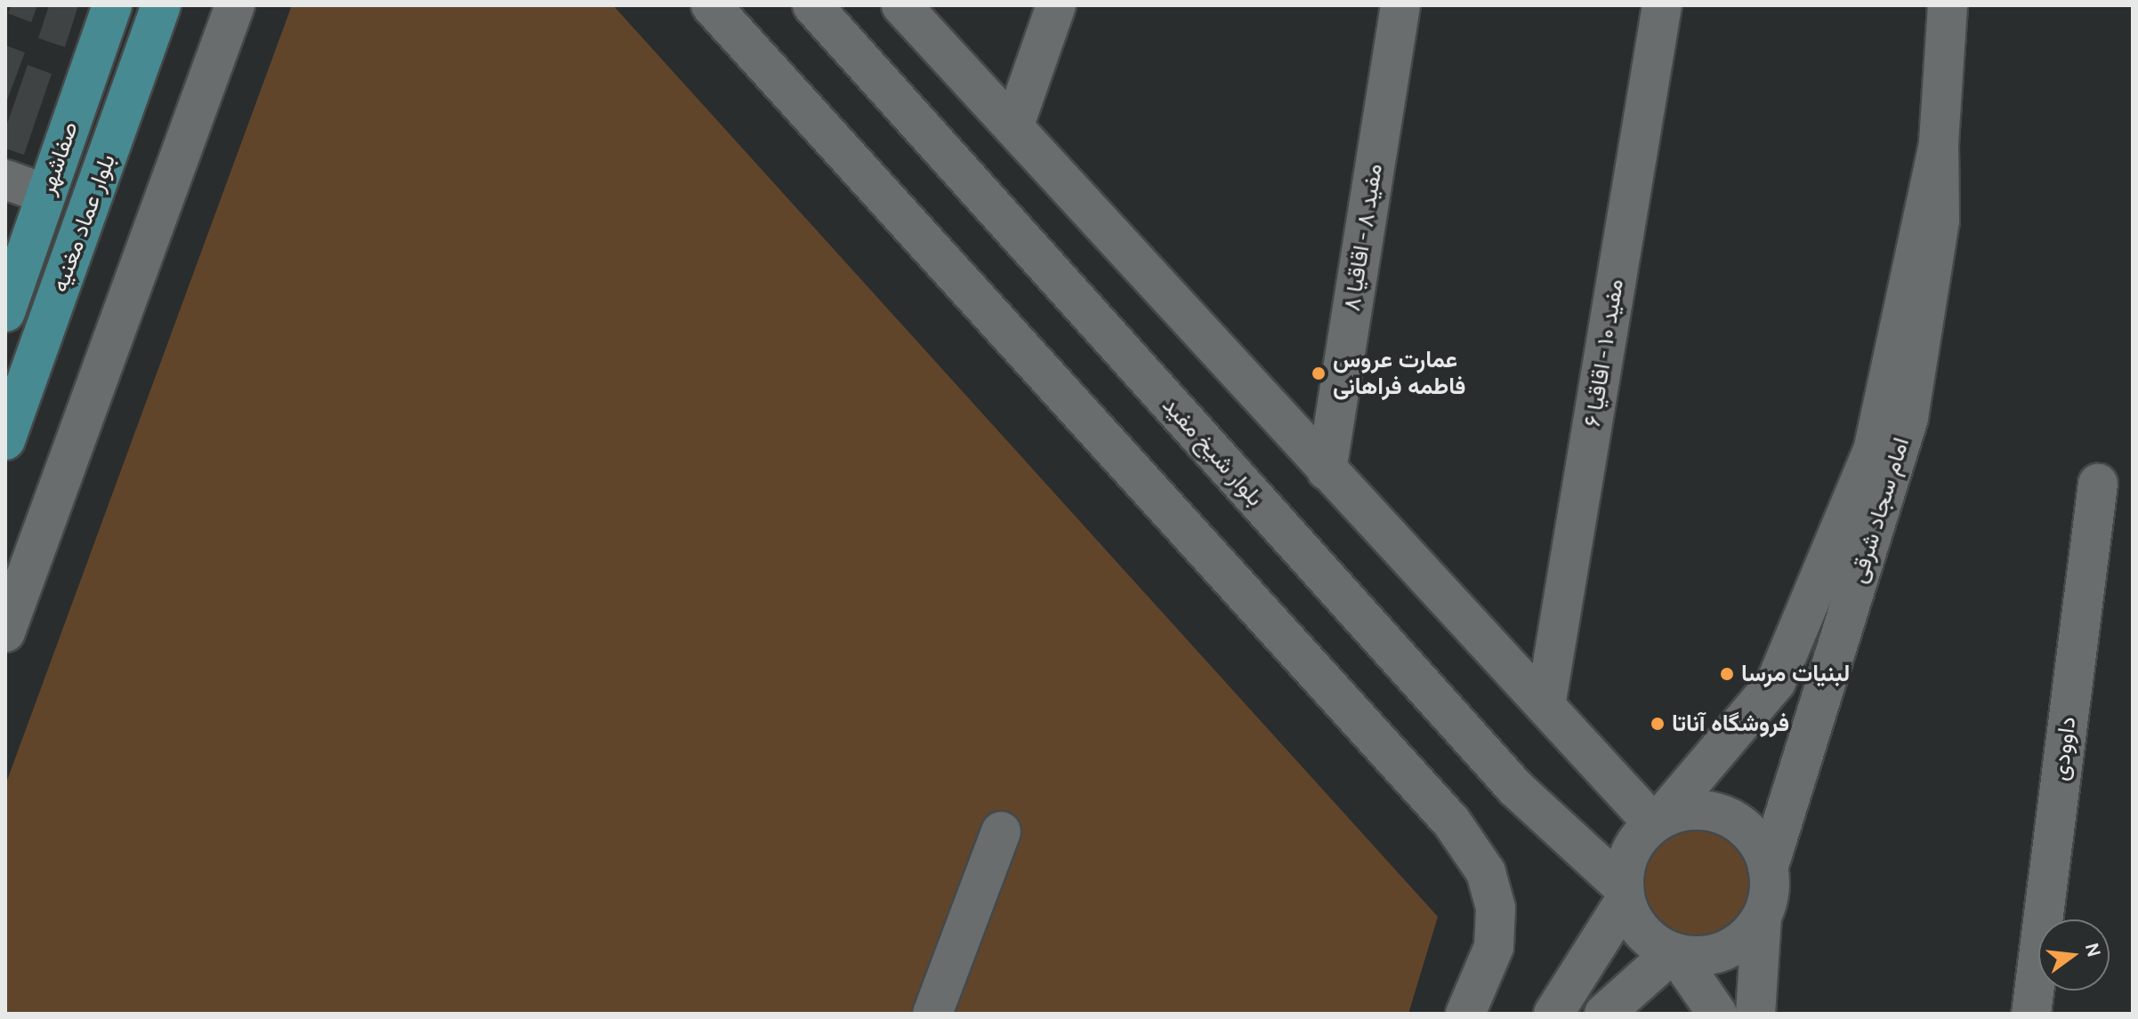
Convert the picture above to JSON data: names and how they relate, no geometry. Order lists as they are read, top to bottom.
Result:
{
  "streets": {
    "main road": ["صفاشهر", "بلوار عماد مغنیه"],
    "street": [
      "مفید ۸ - اقاقیا ۸",
      "مفید ۱۰ - اقاقیا ۶",
      "بلوار شیخ مفید",
      "امام سجاد شرقی",
      "داوودی"
    ]
  },
  "crossings": [
    ["بلوار شیخ مفید", "امام سجاد شرقی"]
  ],
  "places": ["عمارت عروس فاطمه فراهانی", "لبنیات مرسا", "فروشگاه آناتا"],
  "north": "right"
}
